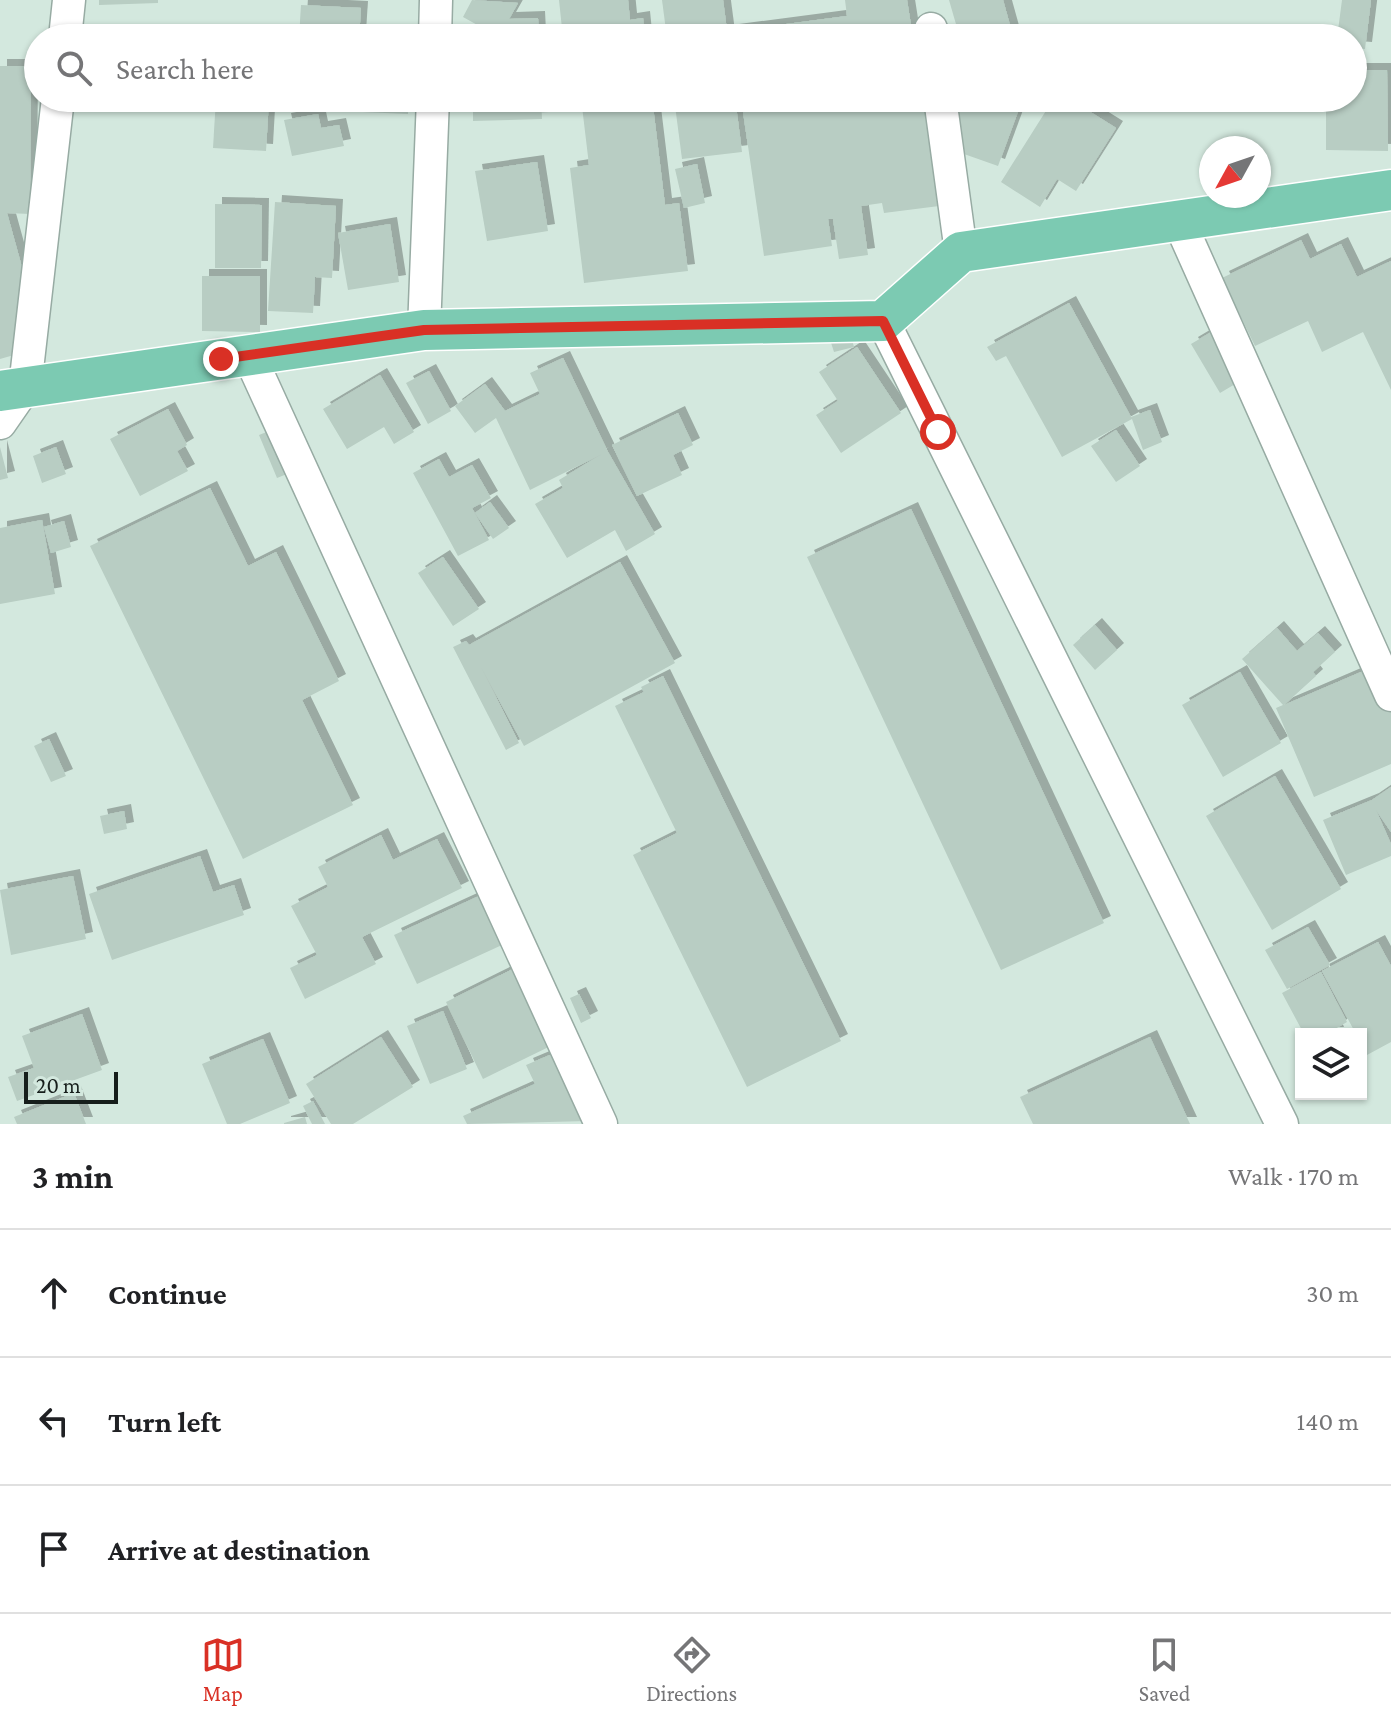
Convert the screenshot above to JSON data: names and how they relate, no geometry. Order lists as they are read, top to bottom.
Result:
{
  "scale_bar": "20 m",
  "north": "bottom left",
  "page": {
    "search": "Search here",
    "scale": "20 m",
    "heading": ["3 min", "Walk · 170 m"],
    "list": [
      ["Continue", "30 m"],
      ["Turn left", "140 m"],
      "Arrive at destination"
    ],
    "nav": ["Map", "Directions", "Saved"]
  }
}
